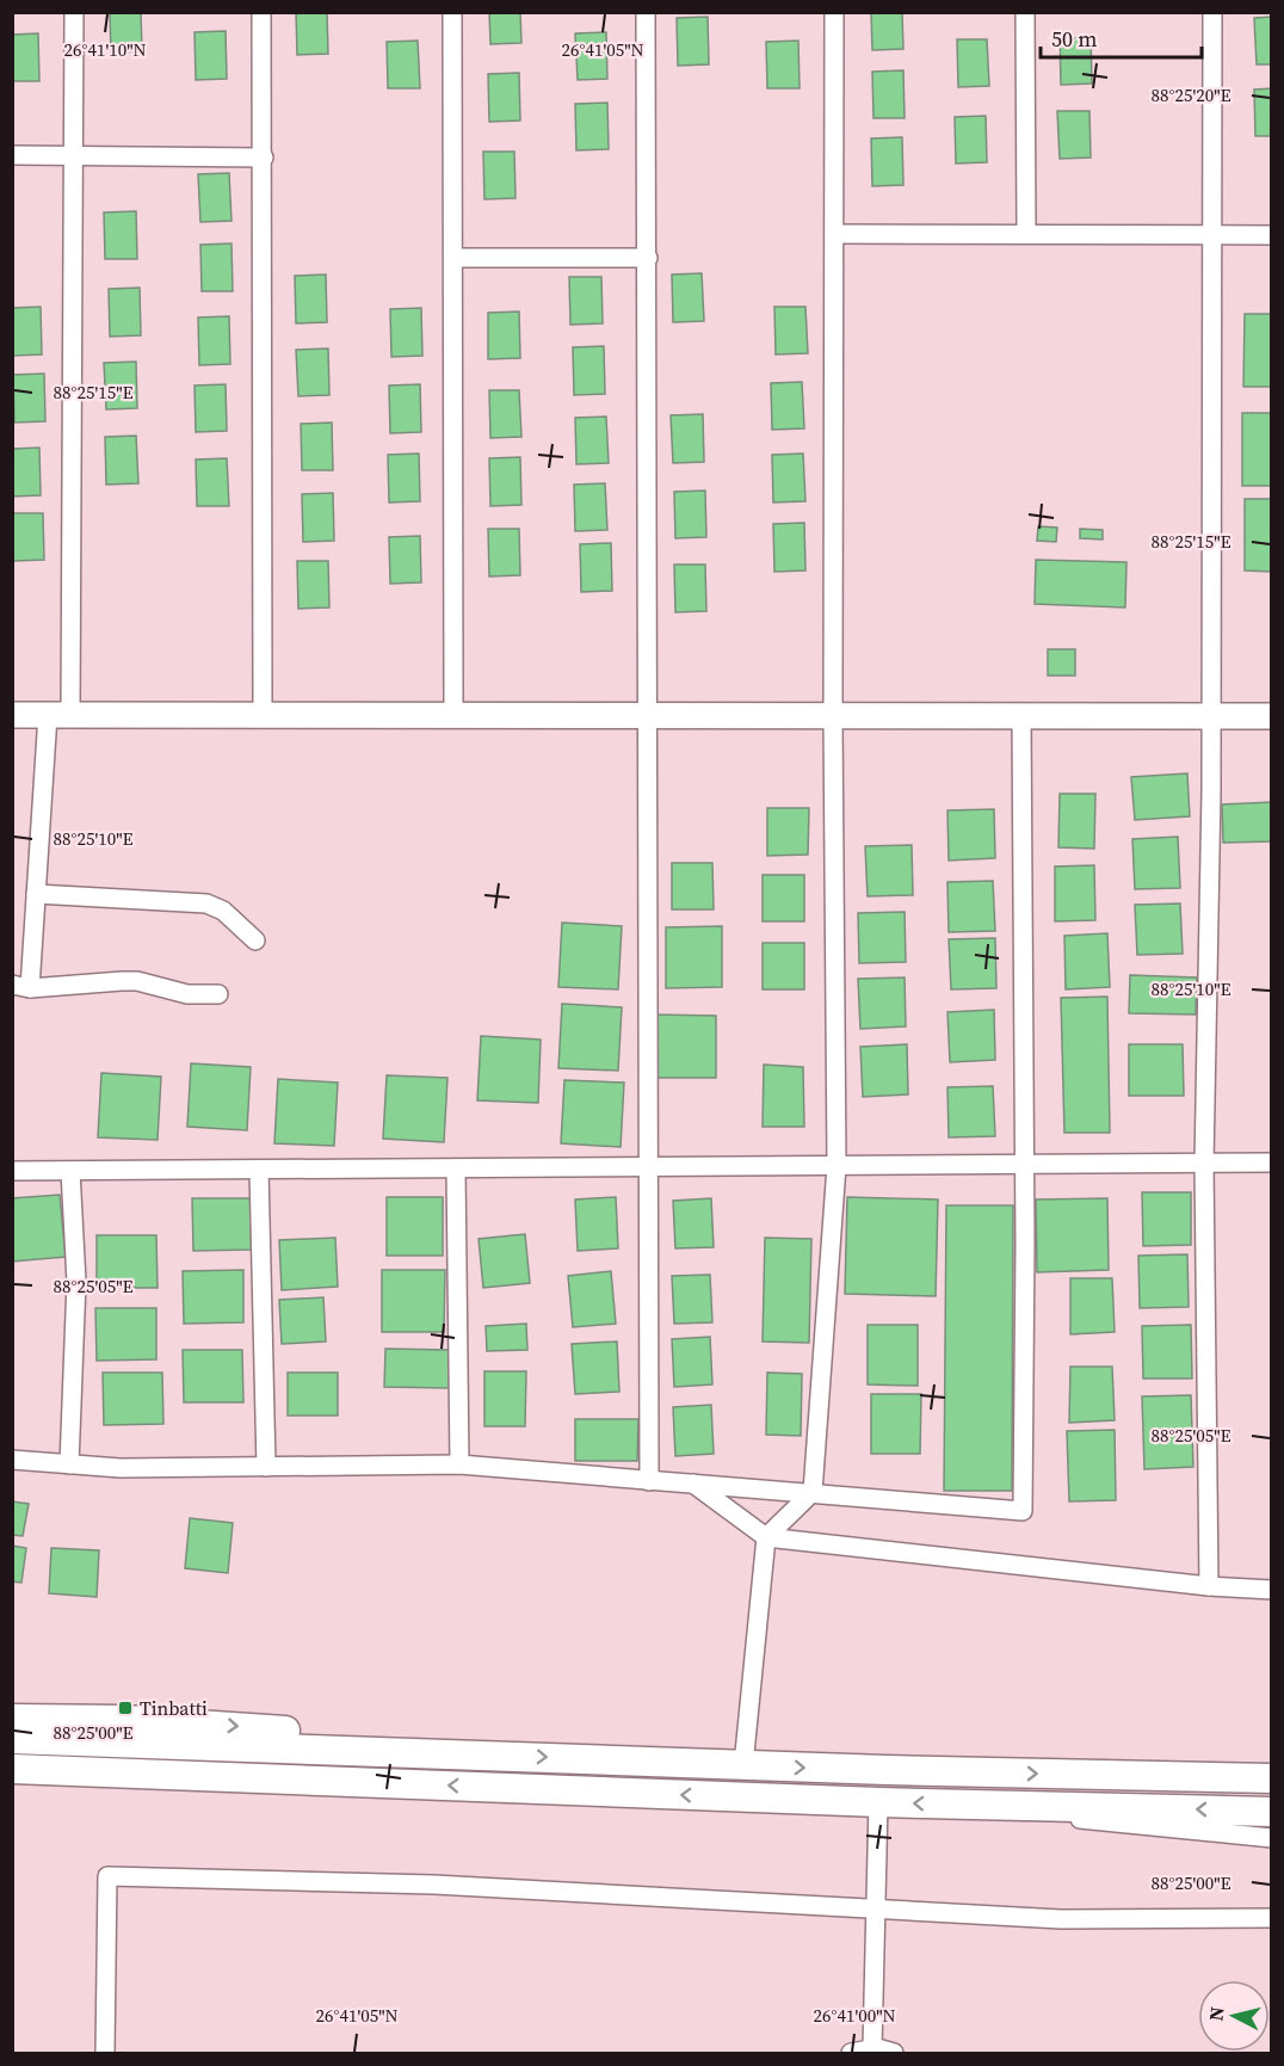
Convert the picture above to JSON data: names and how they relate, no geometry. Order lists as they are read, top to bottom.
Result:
{
  "places": {
    "transit": ["Tinbatti"]
  },
  "scale_bar": "50 m",
  "north": "left",
  "coordinates": [
    "26°41'10\"N",
    "26°41'05\"N",
    "88°25'20\"E",
    "88°25'15\"E",
    "88°25'10\"E",
    "88°25'05\"E",
    "88°25'00\"E",
    "26°41'00\"N"
  ]
}
